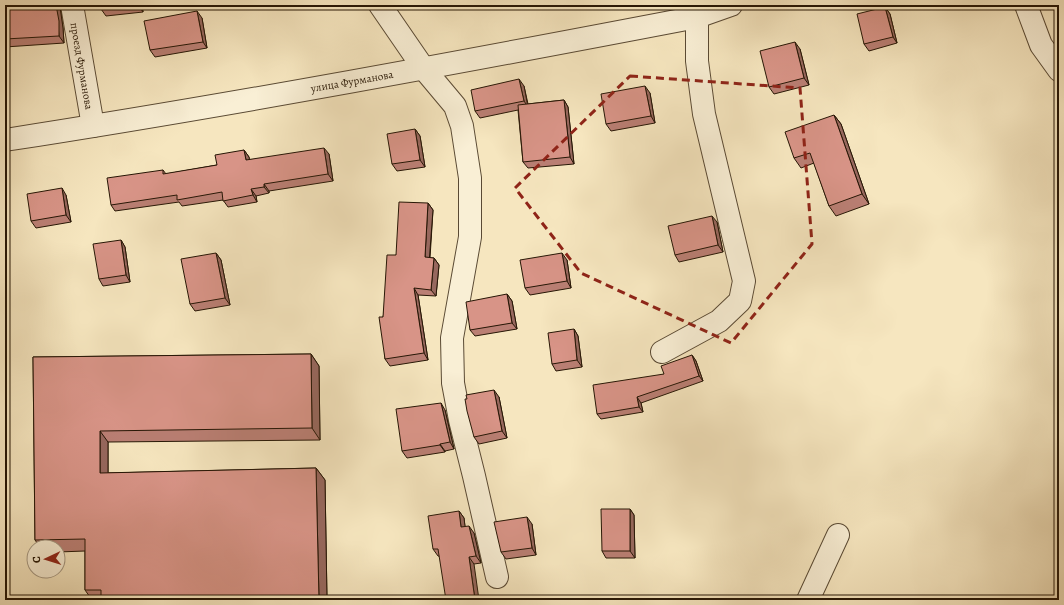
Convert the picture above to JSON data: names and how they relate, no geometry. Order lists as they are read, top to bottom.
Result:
{
  "streets": {
    "street": ["проезд Фурманова", "улица Фурманова"]
  },
  "crossings": [
    ["проезд Фурманова", "улица Фурманова"]
  ],
  "north": "left"
}
